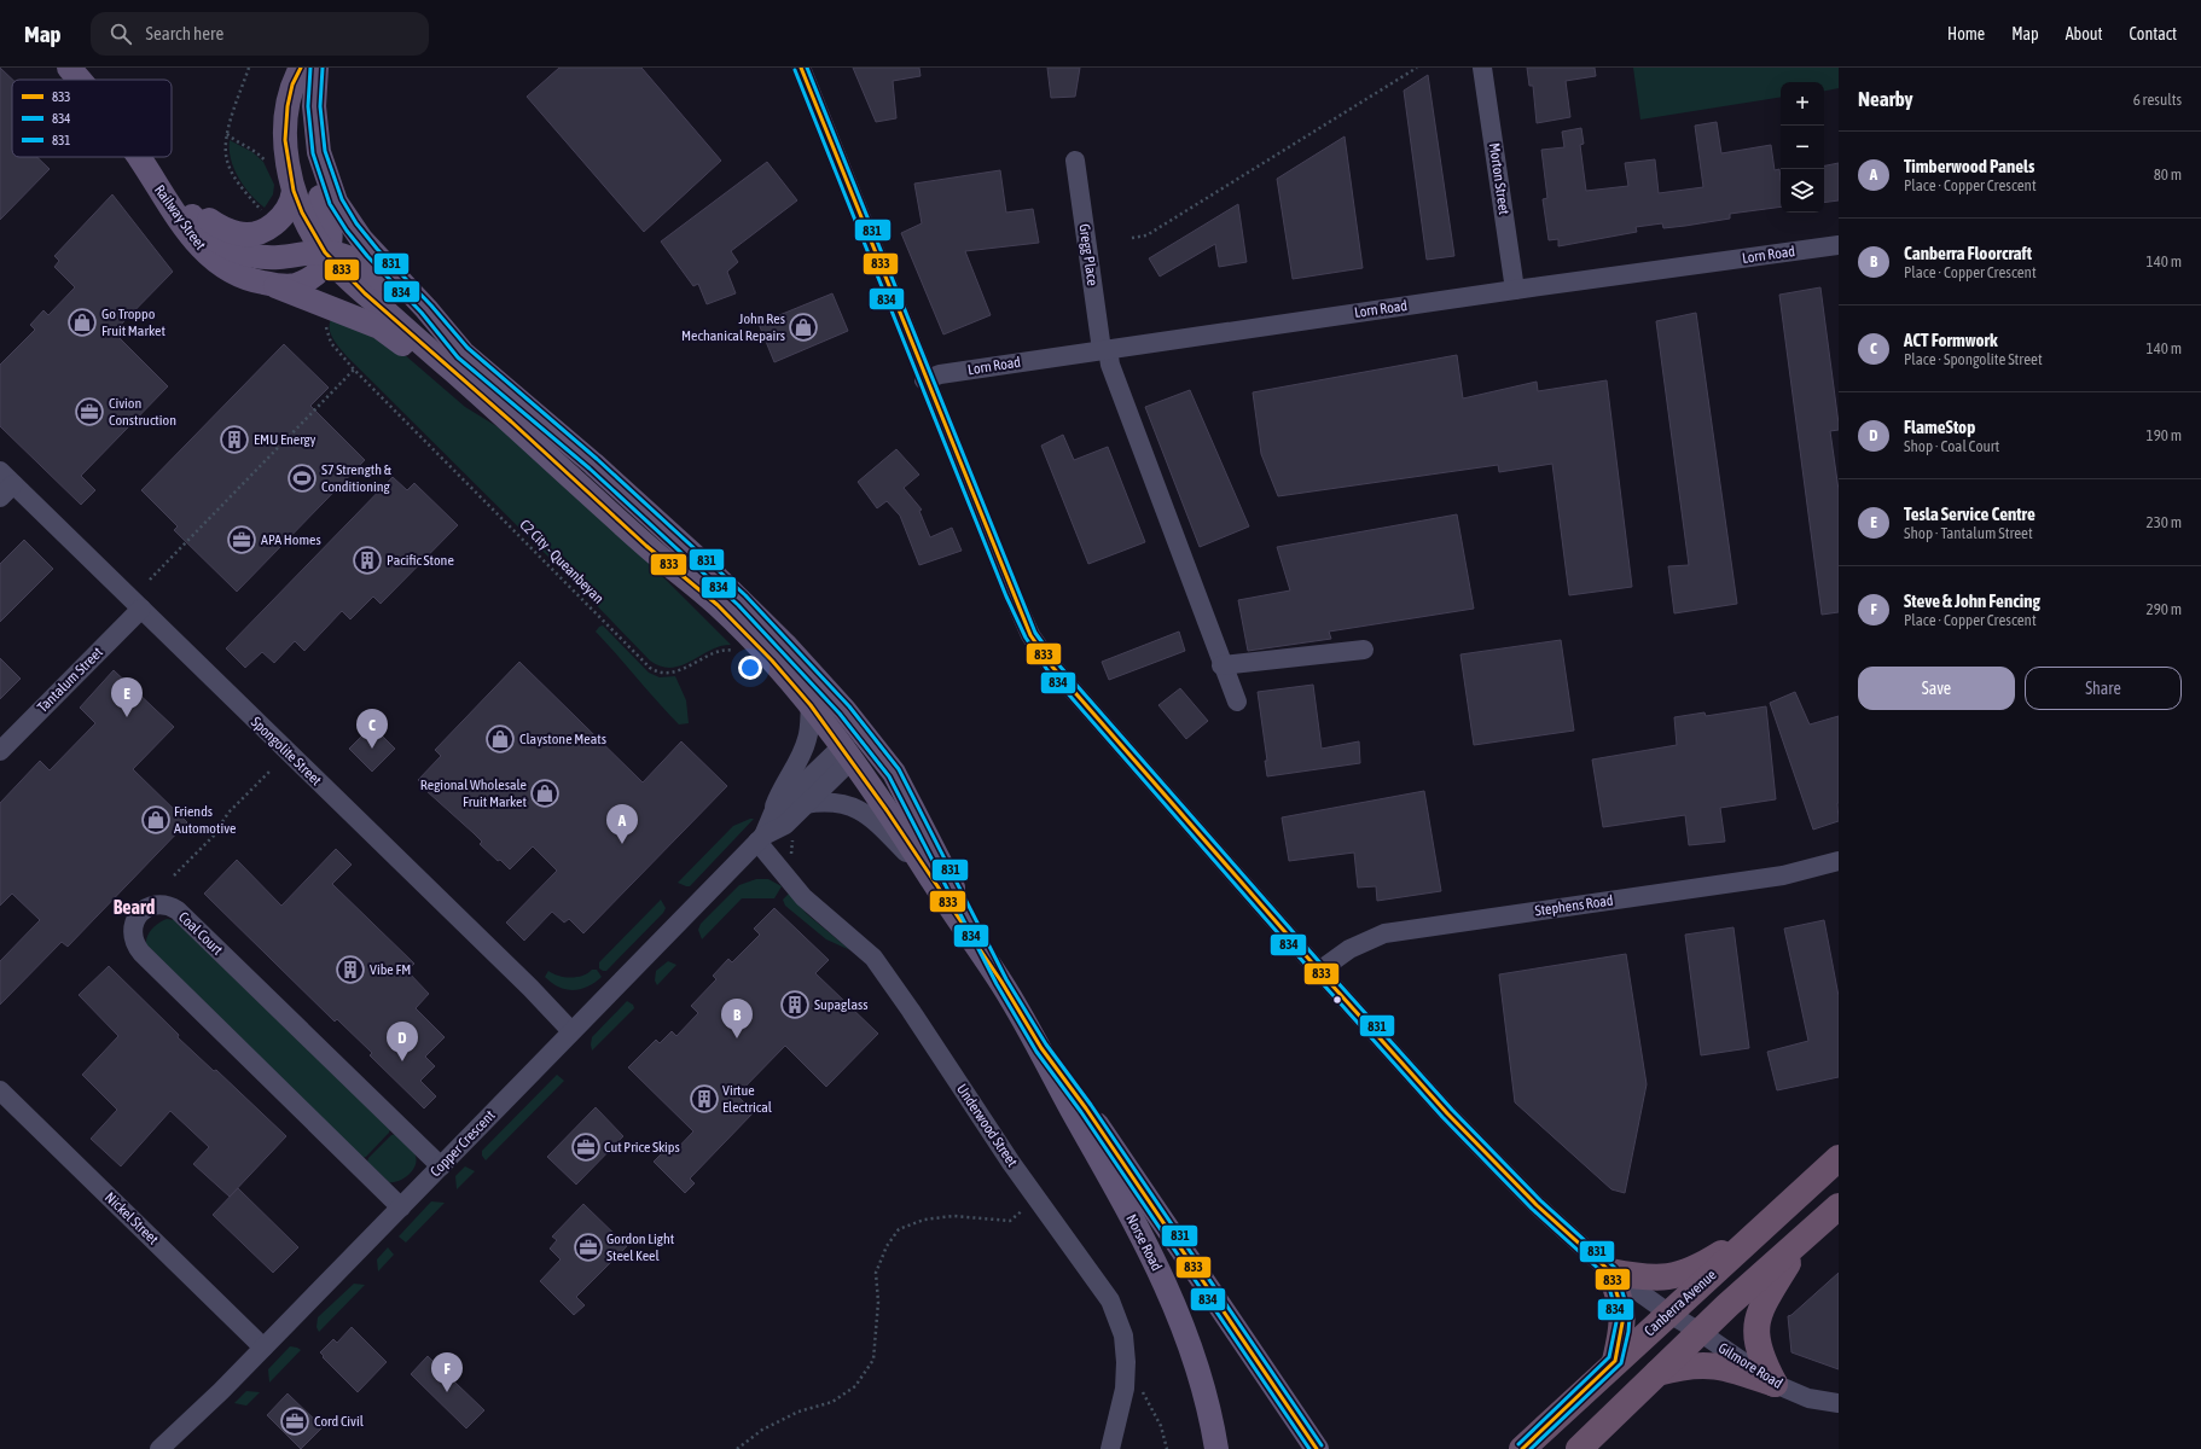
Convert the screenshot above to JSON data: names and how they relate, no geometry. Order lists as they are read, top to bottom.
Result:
{
  "streets": {
    "highway": ["Canberra Avenue"],
    "main road": ["Railway Street", "Norse Road"],
    "street": [
      "Morton Street",
      "Gregg Place",
      "Lorn Road",
      "Tantalum Street",
      "Spongolite Street",
      "Stephens Road",
      "Coal Court",
      "Underwood Street",
      "Copper Crescent",
      "Nickel Street",
      "Gilmore Road"
    ],
    "path": ["C2 City - Queanbeyan"]
  },
  "crossings": [
    ["Morton Street", "Lorn Road"],
    ["Railway Street", "Norse Road"],
    ["Gregg Place", "Lorn Road"],
    ["Lorn Road", "Gilmore Road"],
    ["Tantalum Street", "Spongolite Street"],
    ["Spongolite Street", "Copper Crescent"],
    ["Stephens Road", "Gilmore Road"],
    ["Coal Court", "Copper Crescent"],
    ["Underwood Street", "Copper Crescent"],
    ["Copper Crescent", "Nickel Street"],
    ["Copper Crescent", "Norse Road"],
    ["Canberra Avenue", "Gilmore Road"]
  ],
  "districts": ["Beard"],
  "places": {
    "shop": [
      "Go Troppo Fruit Market",
      "John Res Mechanical Repairs",
      "Claystone Meats",
      "Regional Wholesale Fruit Market",
      "Friends Automotive"
    ],
    "office": [
      "Civion Construction",
      "APA Homes",
      "Cut Price Skips",
      "Gordon Light Steel Keel",
      "Cord Civil"
    ],
    "building": [
      "EMU Energy",
      "Pacific Stone",
      "Vibe FM",
      "Supaglass",
      "Virtue Electrical"
    ],
    "sports": ["S7 Strength & Conditioning"]
  },
  "lines": ["transit line 833", "transit line 834", "transit line 831"],
  "legend": ["833", "834", "831"],
  "page": {
    "header": "Map",
    "search": "Search here",
    "nav": [
      "Home",
      "Map",
      "About",
      "Contact"
    ],
    "heading": ["Nearby", "6 results"],
    "map_buttons": ["+", "−"],
    "list": [
      {
        "mark": "A",
        "name": "Timberwood Panels",
        "note": "Place · Copper Crescent",
        "value": "80 m"
      },
      {
        "mark": "B",
        "name": "Canberra Floorcraft",
        "note": "Place · Copper Crescent",
        "value": "140 m"
      },
      {
        "mark": "C",
        "name": "ACT Formwork",
        "note": "Place · Spongolite Street",
        "value": "140 m"
      },
      {
        "mark": "D",
        "name": "FlameStop",
        "note": "Shop · Coal Court",
        "value": "190 m"
      },
      {
        "mark": "E",
        "name": "Tesla Service Centre",
        "note": "Shop · Tantalum Street",
        "value": "230 m"
      },
      {
        "mark": "F",
        "name": "Steve & John Fencing",
        "note": "Place · Copper Crescent",
        "value": "290 m"
      }
    ],
    "buttons": ["Save", "Share"],
    "pins": [
      "E",
      "C",
      "A",
      "B",
      "D",
      "F"
    ]
  }
}
